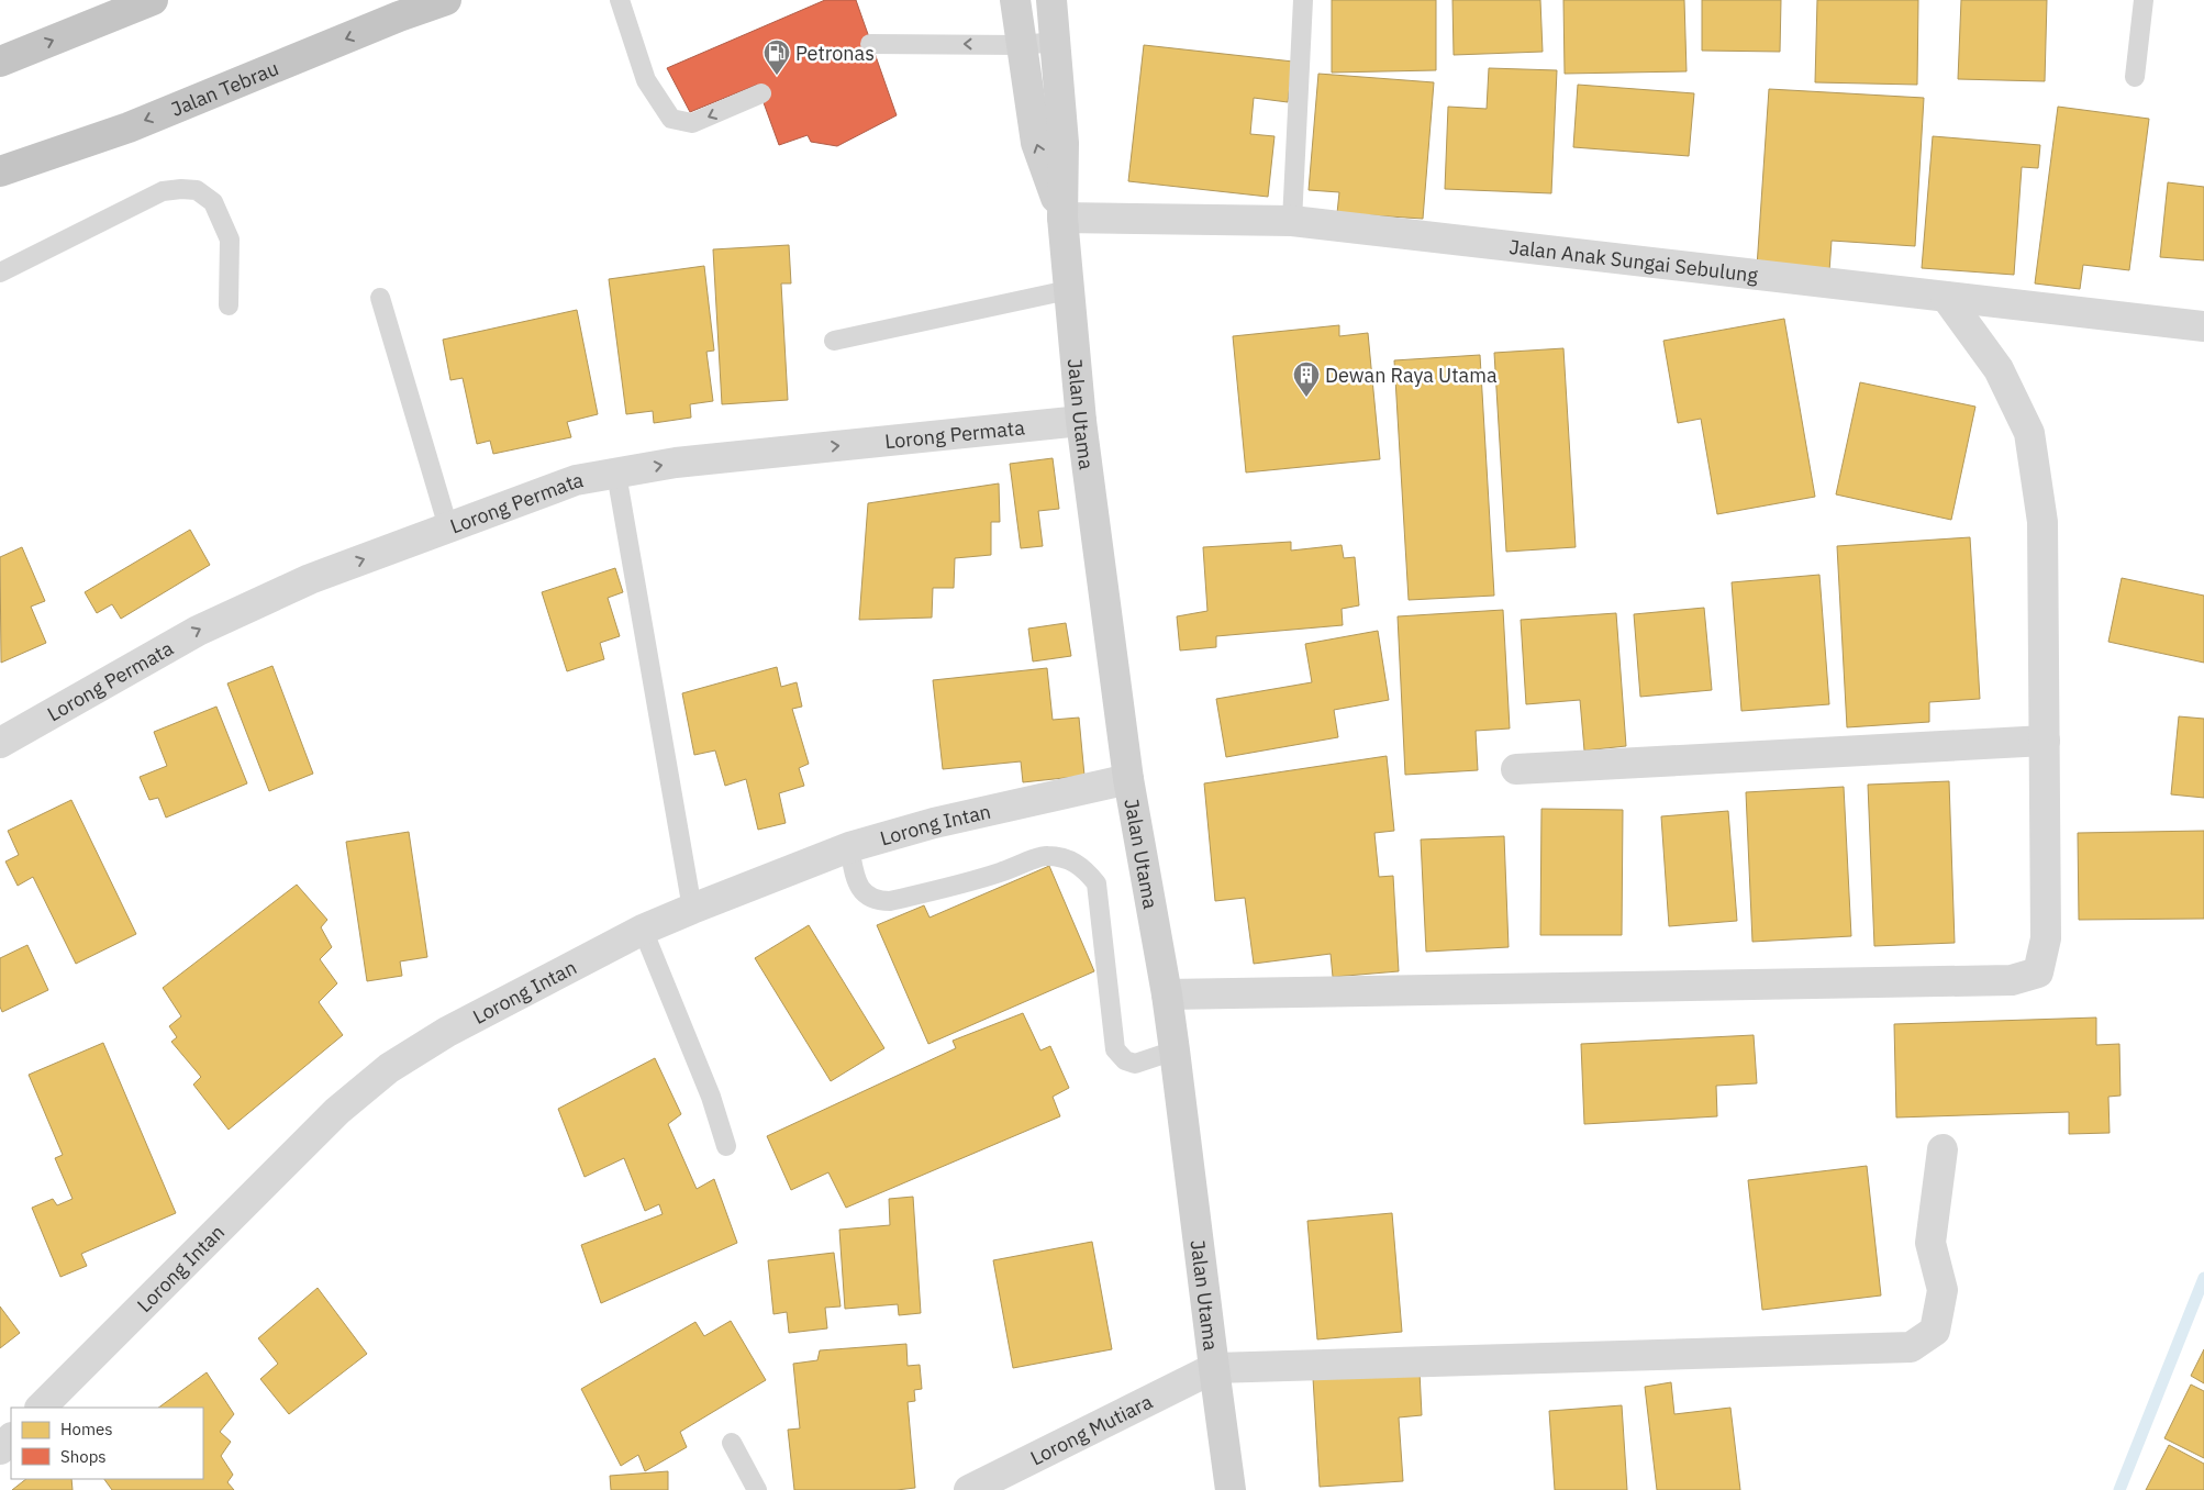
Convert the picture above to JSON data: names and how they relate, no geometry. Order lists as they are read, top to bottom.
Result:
{
  "streets": {
    "highway": ["Jalan Tebrau"],
    "street": [
      "Jalan Anak Sungai Sebulung",
      "Jalan Utama",
      "Lorong Permata",
      "Lorong Intan",
      "Lorong Mutiara"
    ]
  },
  "crossings": [
    ["Jalan Anak Sungai Sebulung", "Jalan Utama"],
    ["Jalan Utama", "Lorong Permata"],
    ["Jalan Utama", "Lorong Intan"],
    ["Jalan Utama", "Lorong Mutiara"]
  ],
  "one_way": ["Lorong Permata"],
  "places": {
    "fuel station": ["Petronas"],
    "building": ["Dewan Raya Utama"]
  },
  "legend": ["Homes", "Shops"]
}
